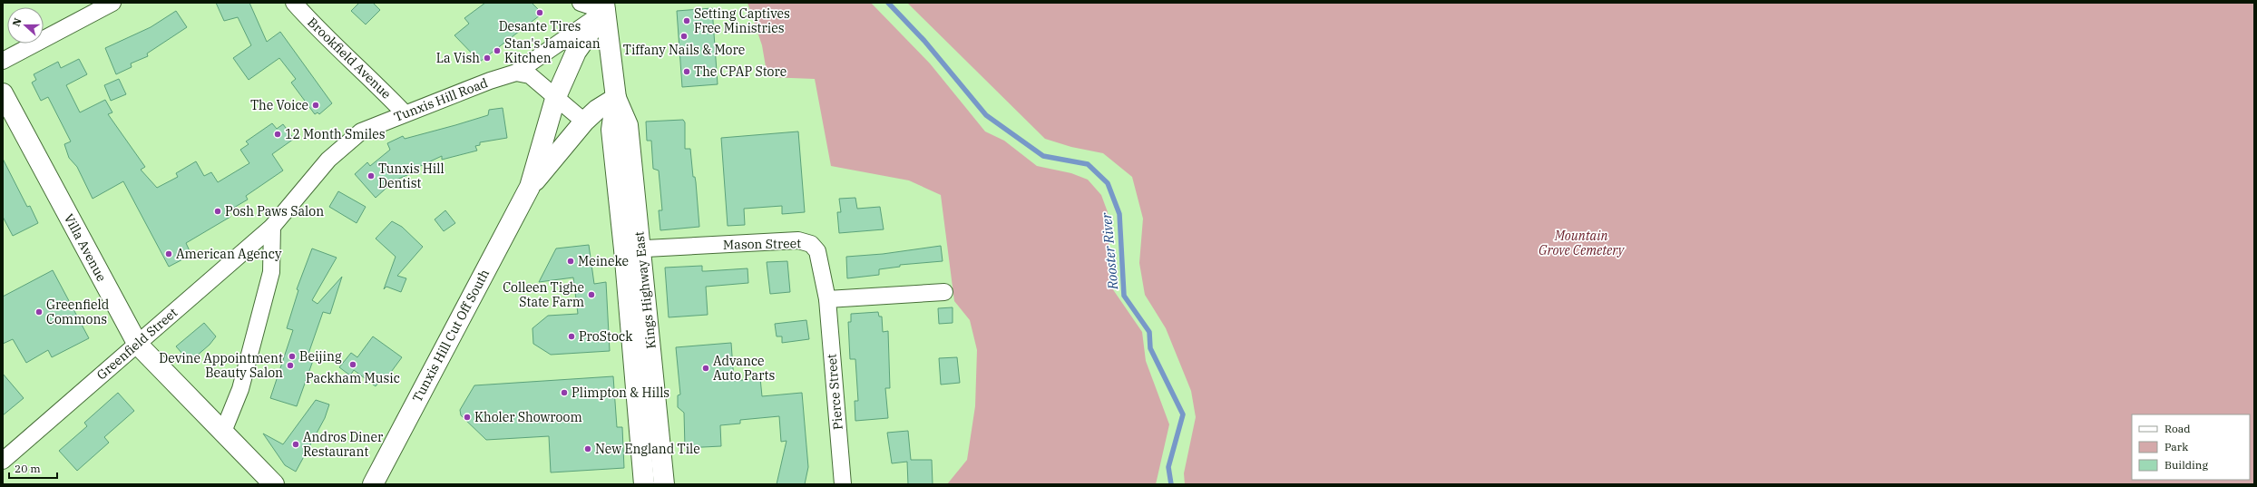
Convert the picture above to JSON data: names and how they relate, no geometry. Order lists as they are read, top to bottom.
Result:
{
  "streets": {
    "main road": ["Villa Avenue", "Kings Highway East", "Tunxis Hill Cut Off South"],
    "street": [
      "Brookfield Avenue",
      "Tunxis Hill Road",
      "Mason Street",
      "Greenfield Street",
      "Pierce Street"
    ]
  },
  "crossings": [
    ["Brookfield Avenue", "Tunxis Hill Road"],
    ["Tunxis Hill Road", "Kings Highway East"],
    ["Tunxis Hill Road", "Tunxis Hill Cut Off South"],
    ["Tunxis Hill Road", "Greenfield Street"],
    ["Mason Street", "Kings Highway East"],
    ["Mason Street", "Pierce Street"],
    ["Villa Avenue", "Greenfield Street"],
    ["Kings Highway East", "Tunxis Hill Cut Off South"]
  ],
  "water": ["Rooster River"],
  "parks": ["Mountain Grove Cemetery"],
  "places": [
    "Desante Tires",
    "Setting Captives Free Ministries",
    "Tiffany Nails & More",
    "Stan's Jamaican Kitchen",
    "La Vish",
    "The CPAP Store",
    "The Voice",
    "12 Month Smiles",
    "Tunxis Hill Dentist",
    "Posh Paws Salon",
    "American Agency",
    "Meineke",
    "Colleen Tighe State Farm",
    "Greenfield Commons",
    "ProStock",
    "Beijing",
    "Packham Music",
    "Devine Appointment Beauty Salon",
    "Advance Auto Parts",
    "Plimpton & Hills",
    "Kholer Showroom",
    "Andros Diner Restaurant",
    "New England Tile"
  ],
  "legend": ["Road", "Park", "Building"],
  "scale_bar": "20 m",
  "north": "left"
}
